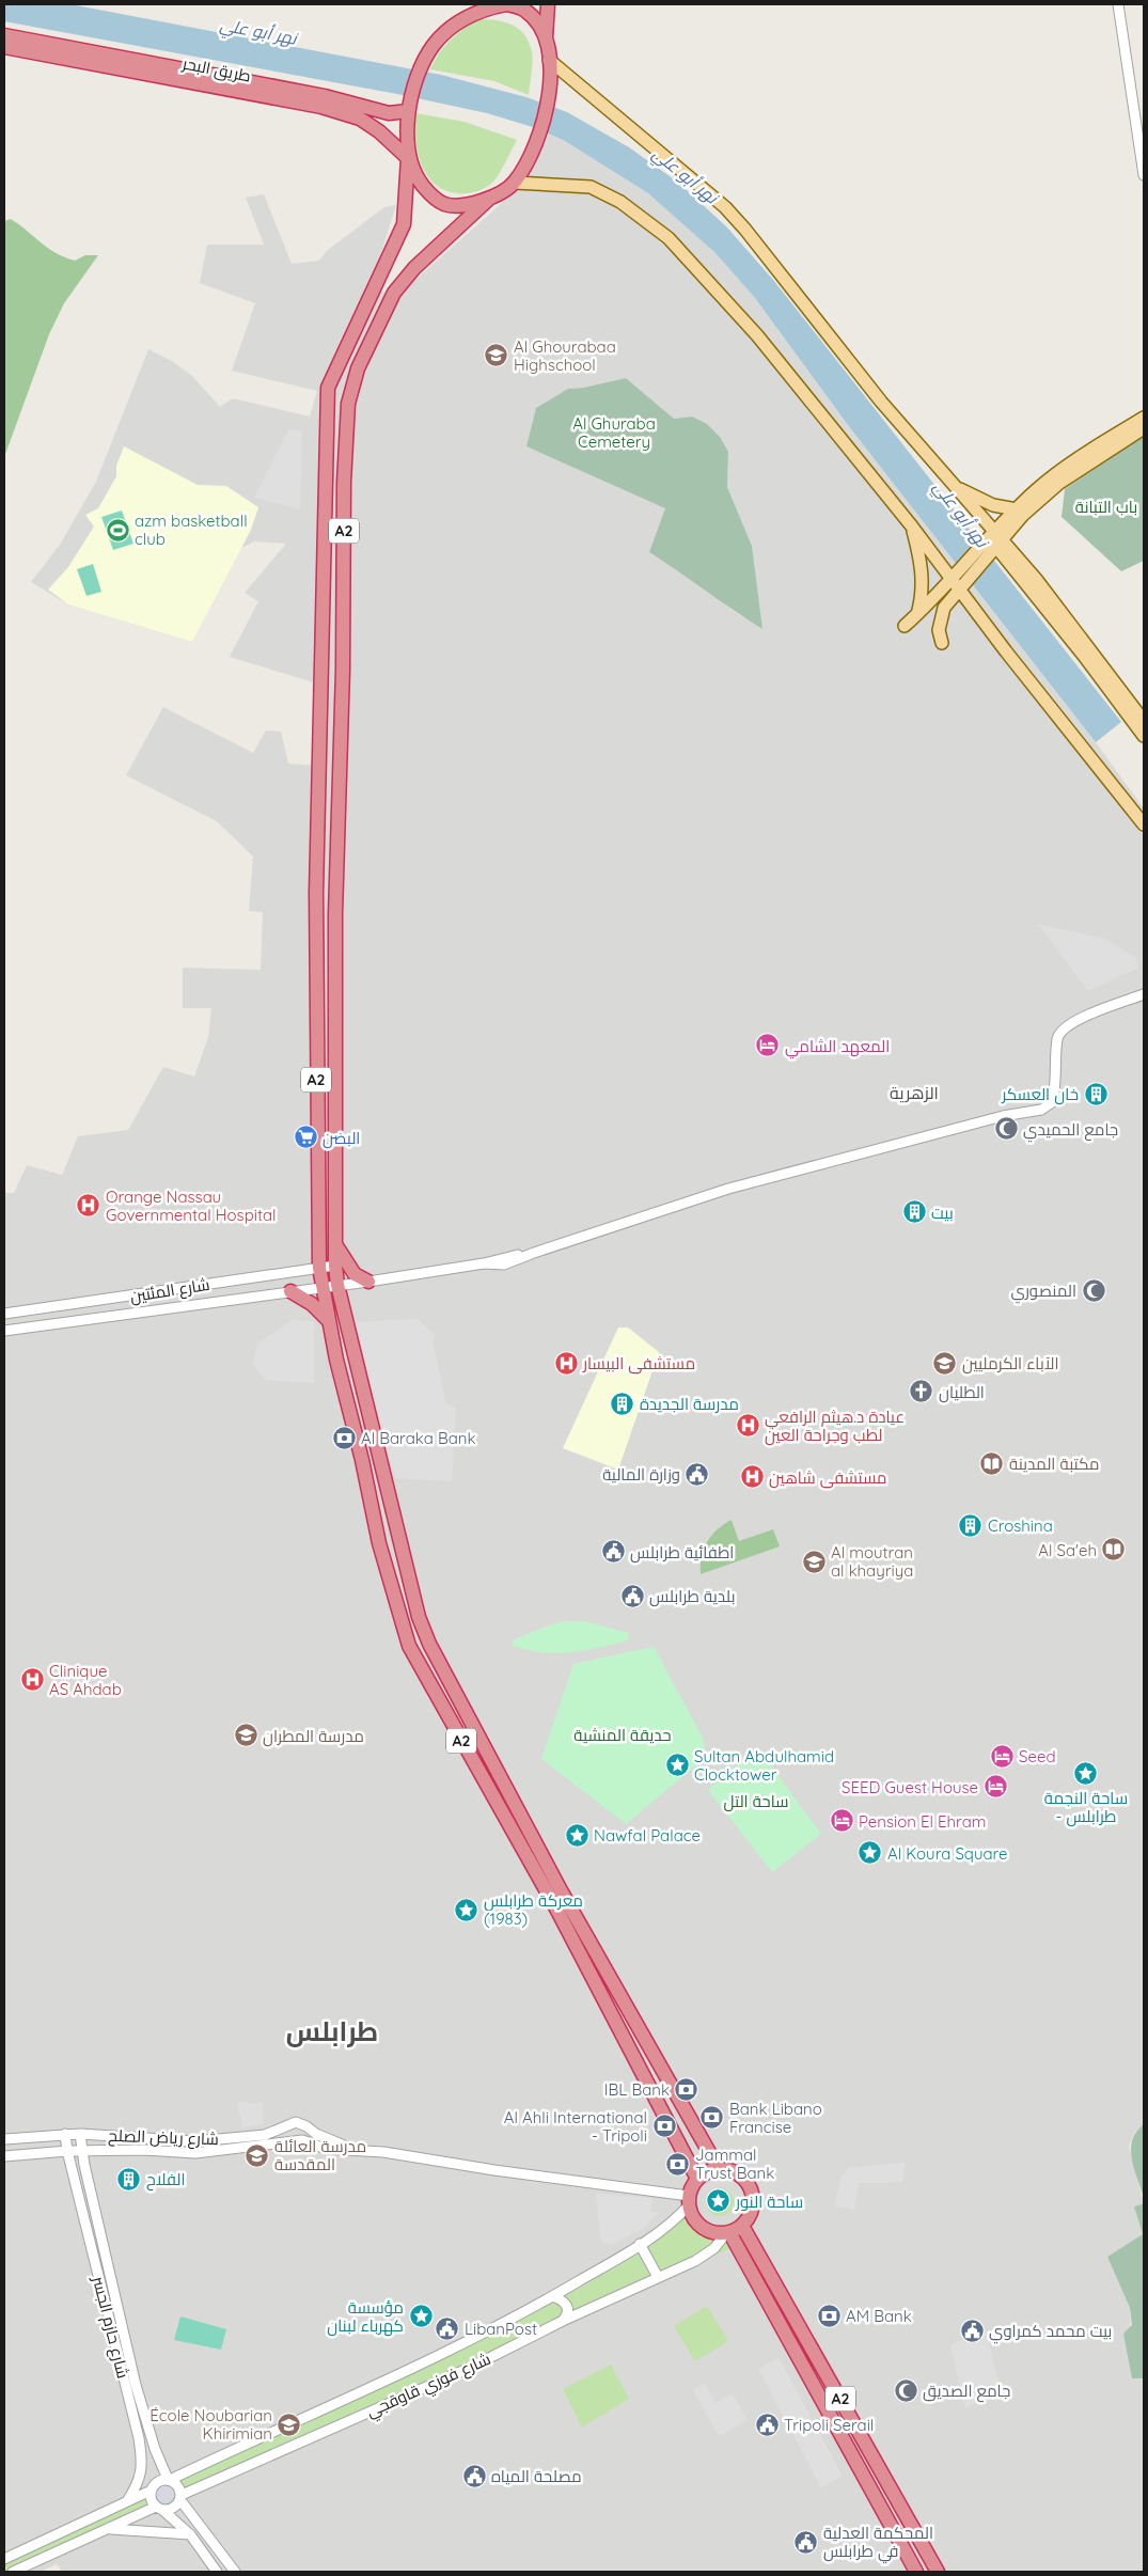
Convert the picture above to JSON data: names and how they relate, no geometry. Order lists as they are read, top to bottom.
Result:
{
  "streets": {
    "highway": ["طريق البحر", "A2"],
    "street": [
      "شارع المئتين",
      "شارع رياض الصلح",
      "شارع حازم الجسر",
      "شارع فوزي قاوقجي"
    ]
  },
  "crossings": [
    ["طريق البحر", "A2"],
    ["A2", "شارع المئتين"],
    ["A2", "شارع رياض الصلح"],
    ["A2", "شارع فوزي قاوقجي"],
    ["شارع رياض الصلح", "شارع حازم الجسر"],
    ["شارع رياض الصلح", "شارع فوزي قاوقجي"],
    ["شارع حازم الجسر", "شارع فوزي قاوقجي"]
  ],
  "districts": ["الزهرية", "طرابلس"],
  "water": ["نهر أبو علي"],
  "parks": [
    "Al Ghuraba Cemetery",
    "باب التبانة",
    "حديقة المنشية",
    "ساحة التل"
  ],
  "places": {
    "school or university": [
      "Al Ghourabaa Highschool",
      "الآباء الكرمليين",
      "Al moutran al khayriya",
      "مدرسة المطران",
      "مدرسة العائلة المقدسة",
      "École Noubarian Khirimian"
    ],
    "sports": ["azm basketball club"],
    "hotel": [
      "المعهد الشامي",
      "Seed",
      "SEED Guest House",
      "Pension El Ehram"
    ],
    "building": [
      "خان العسكر",
      "بيت",
      "مدرسة الجديدة",
      "Croshina",
      "الفلاح"
    ],
    "mosque": ["جامع الحميدي", "المنصوري", "جامع الصديق"],
    "supermarket": ["البضن"],
    "hospital": [
      "Orange Nassau Governmental Hospital",
      "مستشفی البيسار",
      "عيادة د.هيثم الرافعي لطب وجراحة العين",
      "مستشفى شاهين",
      "Clinique AS Ahdab"
    ],
    "church": ["الطليان"],
    "bank": [
      "Al Baraka Bank",
      "IBL Bank",
      "Bank Libano Francise",
      "Al Ahli International - Tripoli",
      "Jammal Trust Bank",
      "AM Bank"
    ],
    "library": ["مكتبة المدينة", "Al Sa'eh"],
    "public building": [
      "وزارة المالية",
      "اطفائية طرابلس",
      "بلدية طرابلس",
      "LibanPost",
      "بيت محمد كمراوي",
      "Tripoli Serail",
      "مصلحة المياه",
      "المحكمة العدلية في طرابلس"
    ],
    "place": [
      "Sultan Abdulhamid Clocktower",
      "ساحة النجمة - طرابلس",
      "Nawfal Palace",
      "Al Koura Square",
      "معركة طرابلس (1983)",
      "ساحة النور",
      "مؤسسة كهرباء لبنان"
    ]
  }
}
